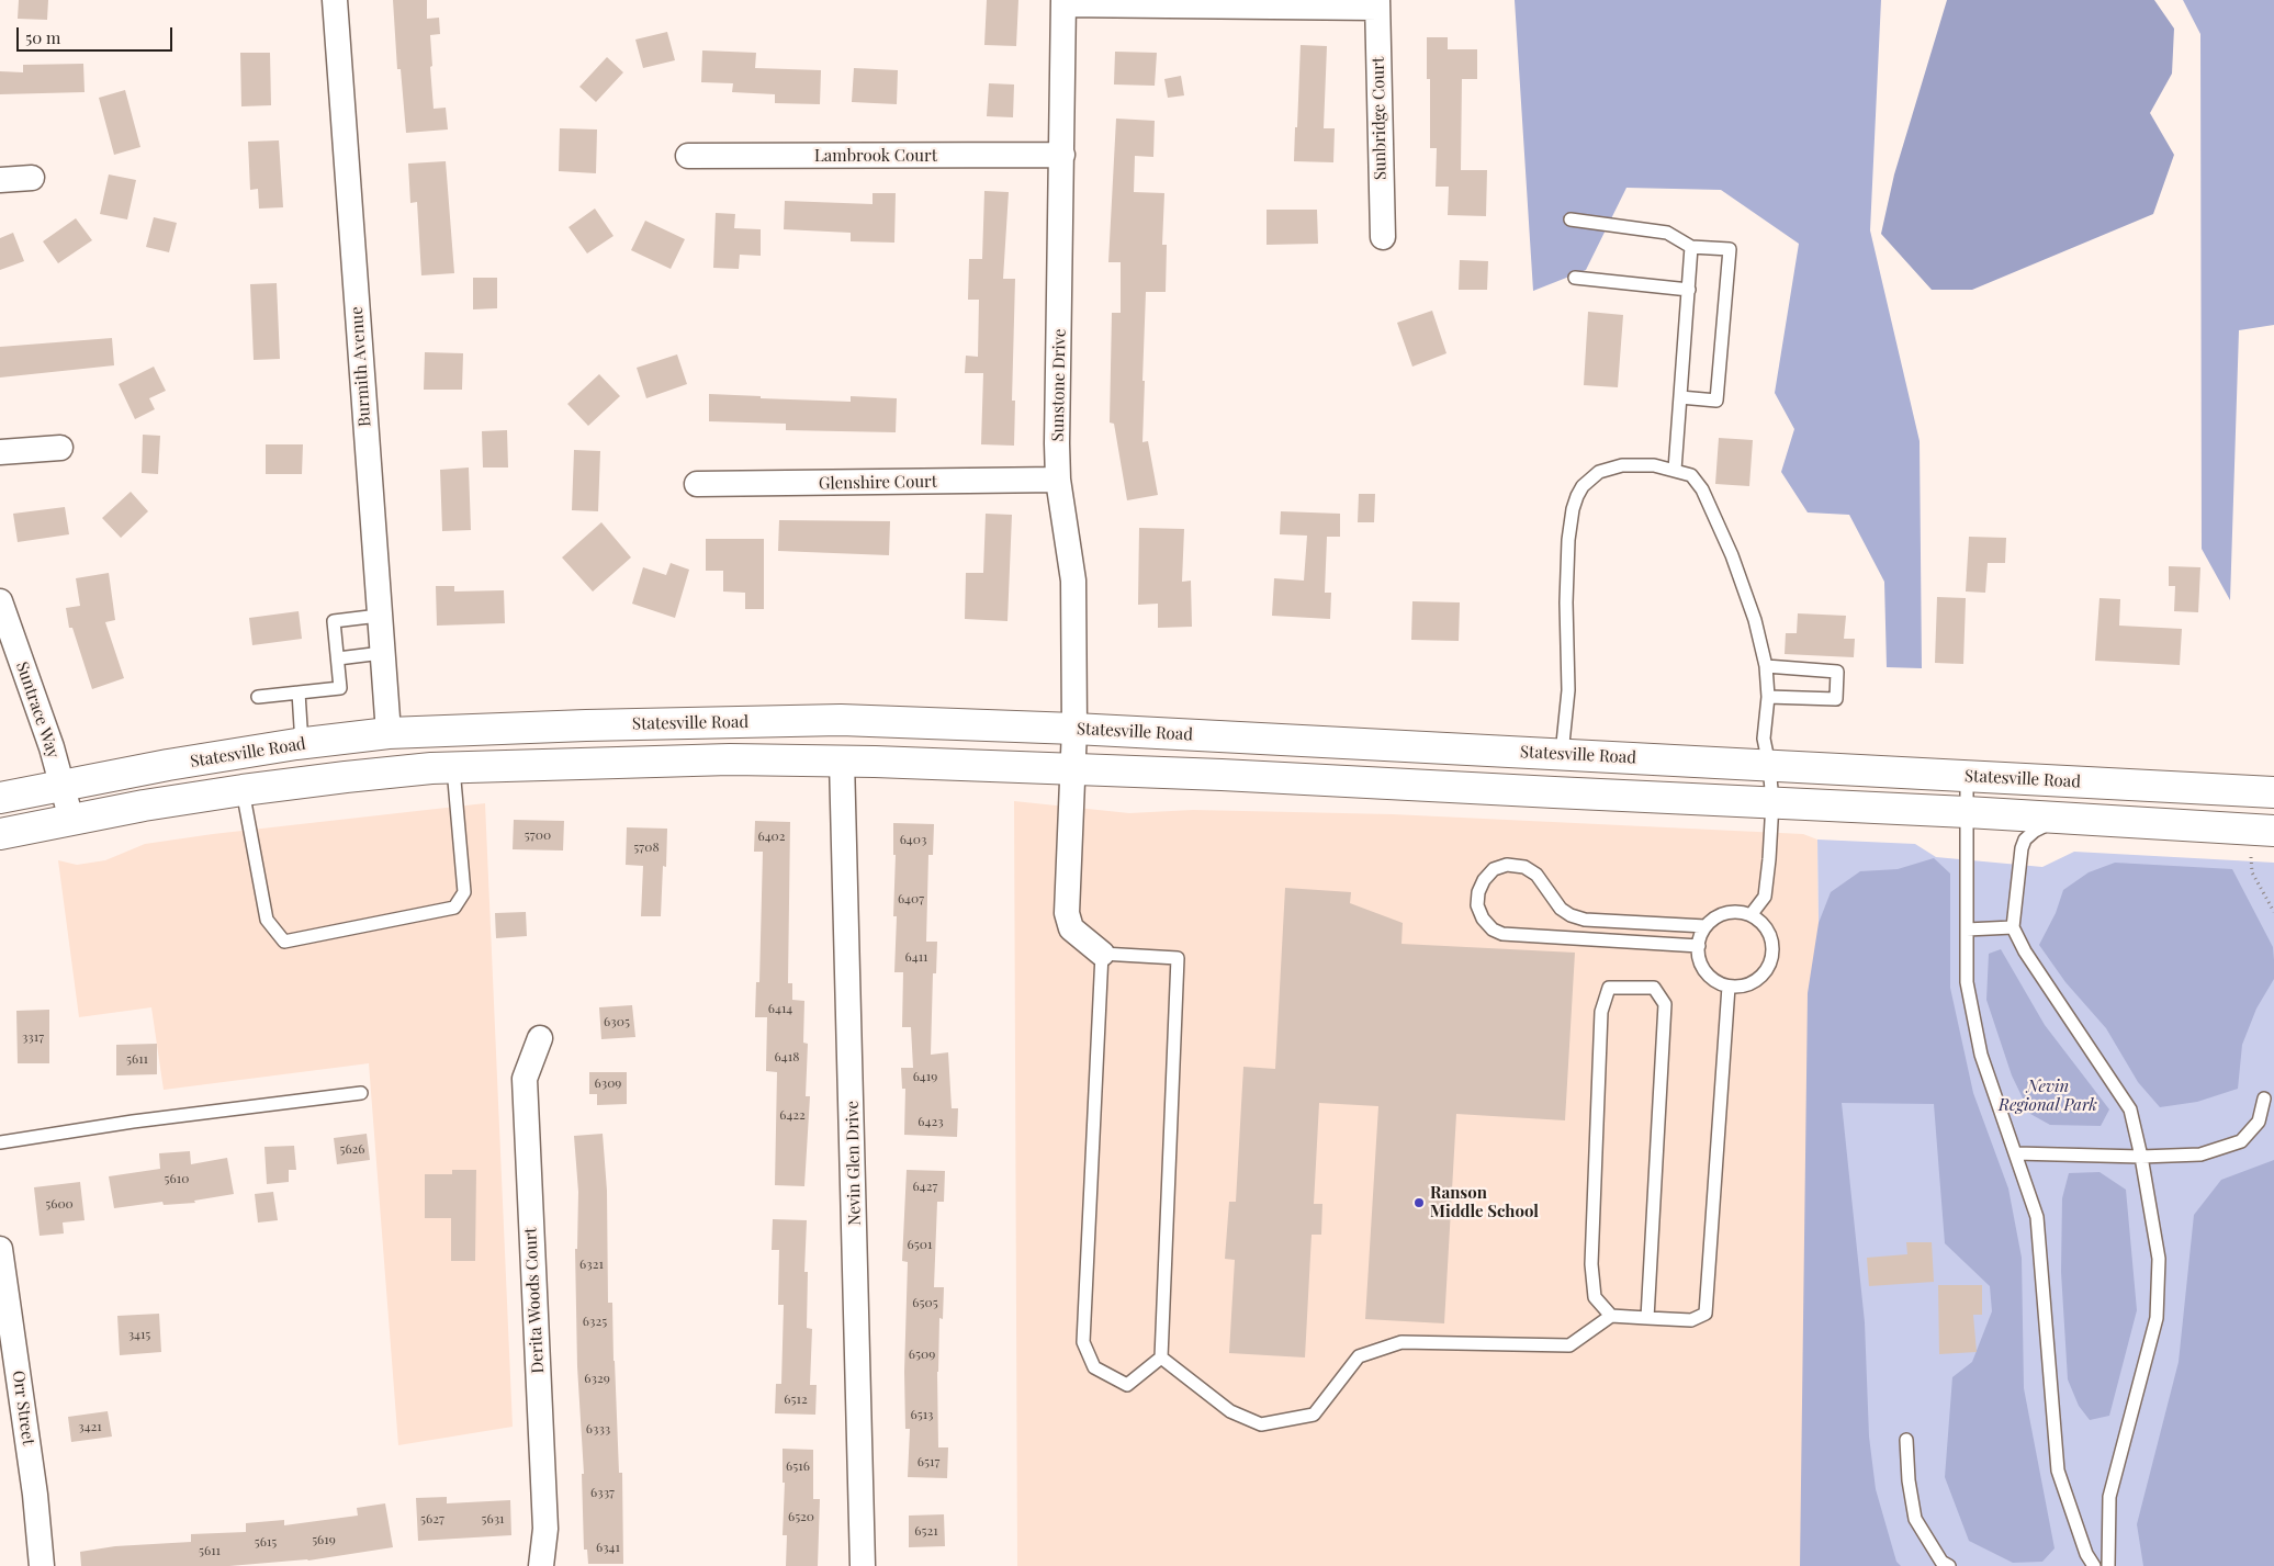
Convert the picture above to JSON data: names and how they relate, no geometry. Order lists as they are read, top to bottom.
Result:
{
  "streets": {
    "main road": ["Statesville Road"],
    "street": [
      "Sunbridge Court",
      "Lambrook Court",
      "Burmith Avenue",
      "Sunstone Drive",
      "Glenshire Court",
      "Suntrace Way",
      "Nevin Glen Drive",
      "Derita Woods Court",
      "Orr Street"
    ]
  },
  "crossings": [
    ["Lambrook Court", "Sunstone Drive"],
    ["Burmith Avenue", "Statesville Road"],
    ["Sunstone Drive", "Glenshire Court"],
    ["Sunstone Drive", "Statesville Road"],
    ["Suntrace Way", "Statesville Road"]
  ],
  "parks": ["Nevin Regional Park"],
  "places": ["Ranson Middle School"],
  "house_numbers": [
    "5700",
    "6402",
    "6403",
    "5708",
    "6407",
    "6411",
    "6414",
    "6305",
    "3317",
    "6418",
    "5611",
    "6419",
    "6309",
    "6422",
    "6423",
    "5626",
    "5610",
    "6427",
    "5600",
    "6501",
    "6321",
    "6505",
    "6325",
    "3415",
    "6509",
    "6329",
    "6512",
    "6513",
    "3421",
    "6333",
    "6517",
    "6516",
    "6337",
    "6520",
    "5627",
    "5631",
    "6521",
    "5619",
    "5615",
    "6341",
    "5611"
  ],
  "scale_bar": "50 m"
}
